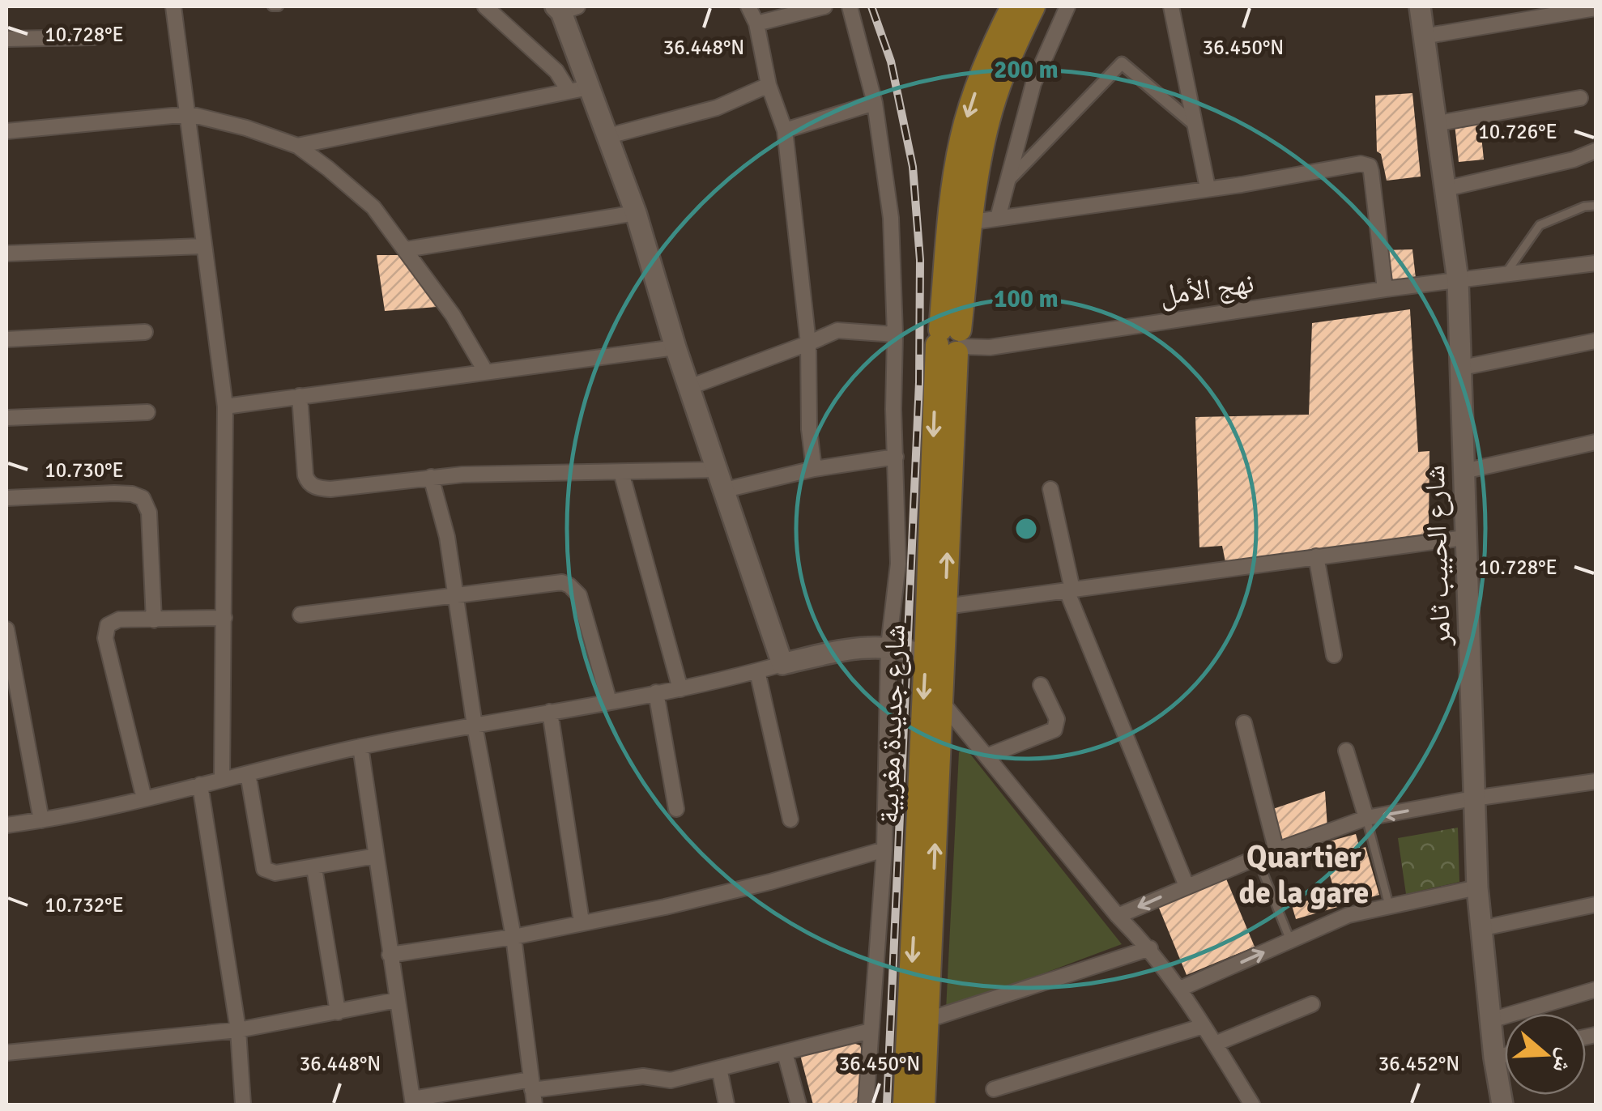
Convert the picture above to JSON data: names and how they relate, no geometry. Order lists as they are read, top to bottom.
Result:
{
  "streets": {
    "main road": ["شارع الحبيب ثامر", "شارع جديدة مغربية"],
    "street": ["نهج الأمل"]
  },
  "crossings": [
    ["نهج الأمل", "شارع الحبيب ثامر"],
    ["نهج الأمل", "شارع جديدة مغربية"]
  ],
  "districts": ["Quartier de la gare"],
  "north": "right",
  "coordinates": [
    "10.728°E",
    "36.448°N",
    "36.450°N",
    "10.726°E",
    "10.730°E",
    "10.732°E",
    "36.452°N"
  ],
  "rings": ["200 m", "100 m"]
}
